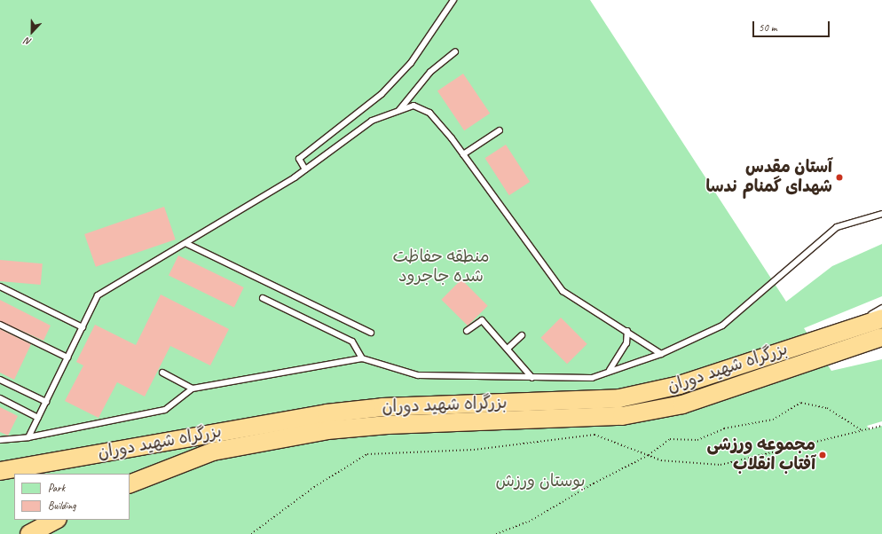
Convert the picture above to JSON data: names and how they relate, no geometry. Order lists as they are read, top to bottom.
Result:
{
  "streets": {
    "highway": ["بزرگراه شهید دوران"]
  },
  "parks": ["منطقه حفاظت شده جاجرود", "بوستان ورزش"],
  "places": ["آستان مقدس شهدای گمنام ندسا", "مجموعه ورزشی آفتاب انقلاب"],
  "legend": ["Park", "Building"],
  "scale_bar": "50 m",
  "north": "bottom"
}
